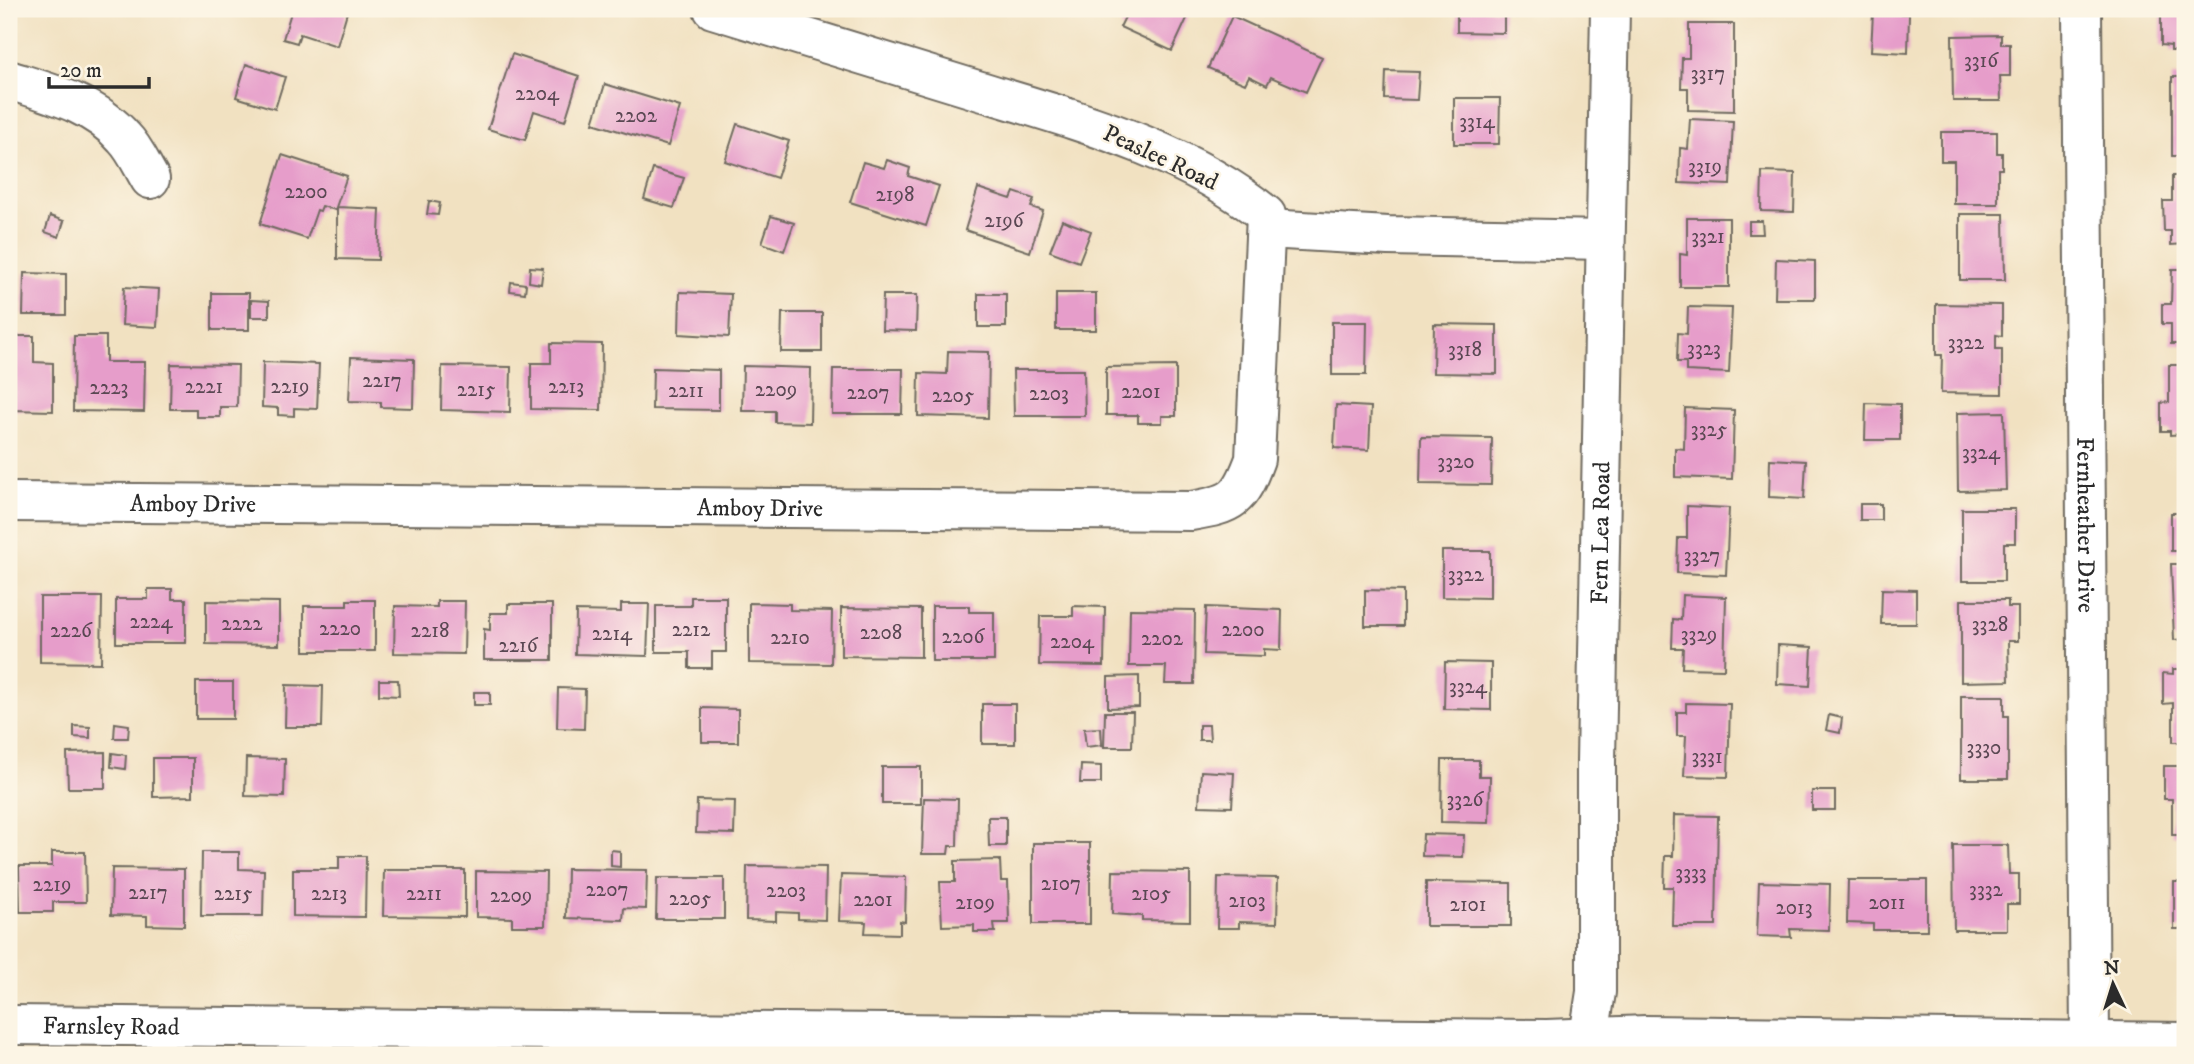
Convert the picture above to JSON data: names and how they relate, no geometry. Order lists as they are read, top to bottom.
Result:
{
  "streets": {
    "street": [
      "Peaslee Road",
      "Amboy Drive",
      "Fernheather Drive",
      "Fern Lea Road",
      "Farnsley Road"
    ]
  },
  "crossings": [
    ["Peaslee Road", "Amboy Drive"],
    ["Fernheather Drive", "Farnsley Road"],
    ["Fern Lea Road", "Farnsley Road"]
  ],
  "house_numbers": [
    "3316",
    "3317",
    "2204",
    "2202",
    "3314",
    "3319",
    "2200",
    "2198",
    "2196",
    "3321",
    "3322",
    "3323",
    "3318",
    "2217",
    "2221",
    "2219",
    "2213",
    "2223",
    "2215",
    "2209",
    "2211",
    "2201",
    "2207",
    "2203",
    "2205",
    "3325",
    "3324",
    "3320",
    "3327",
    "3322",
    "2224",
    "2222",
    "3328",
    "2220",
    "2212",
    "2200",
    "2226",
    "2218",
    "2208",
    "2214",
    "3329",
    "2206",
    "2210",
    "2202",
    "2204",
    "2216",
    "3324",
    "3330",
    "3331",
    "3326",
    "3333",
    "2107",
    "2219",
    "2207",
    "3332",
    "2203",
    "2217",
    "2215",
    "2213",
    "2211",
    "2105",
    "2209",
    "2205",
    "2201",
    "2103",
    "2109",
    "2011",
    "2101",
    "2013"
  ],
  "scale_bar": "20 m",
  "north": "top"
}
